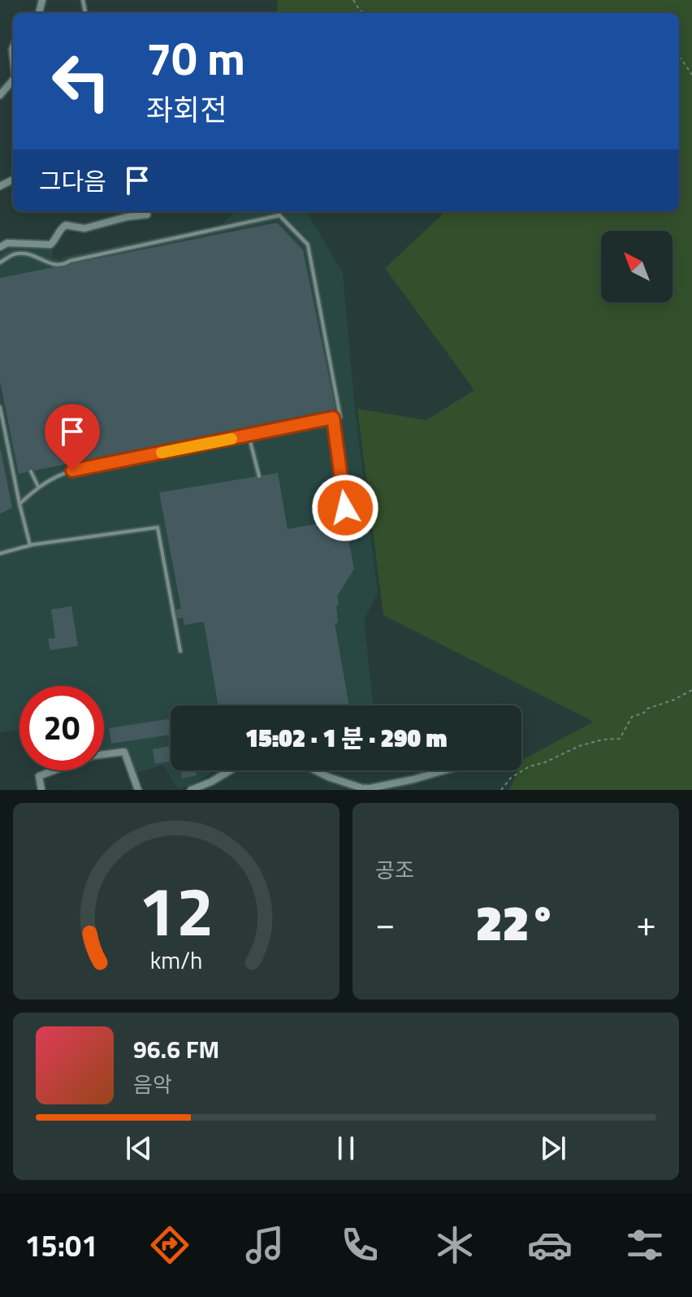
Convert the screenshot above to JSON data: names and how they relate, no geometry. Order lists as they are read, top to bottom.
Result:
{
  "north": "top left",
  "page": {
    "turn": ["70 m", "좌회전"],
    "then": "그다음",
    "limit": "20",
    "trip": "15:02 · 1 분 · 290 m",
    "tile": "공조",
    "heat": ["−", "22°", "+"],
    "song": ["96.6 FM", "음악"],
    "tabs": "15:01",
    "gauge": ["12", "km/h"]
  }
}
